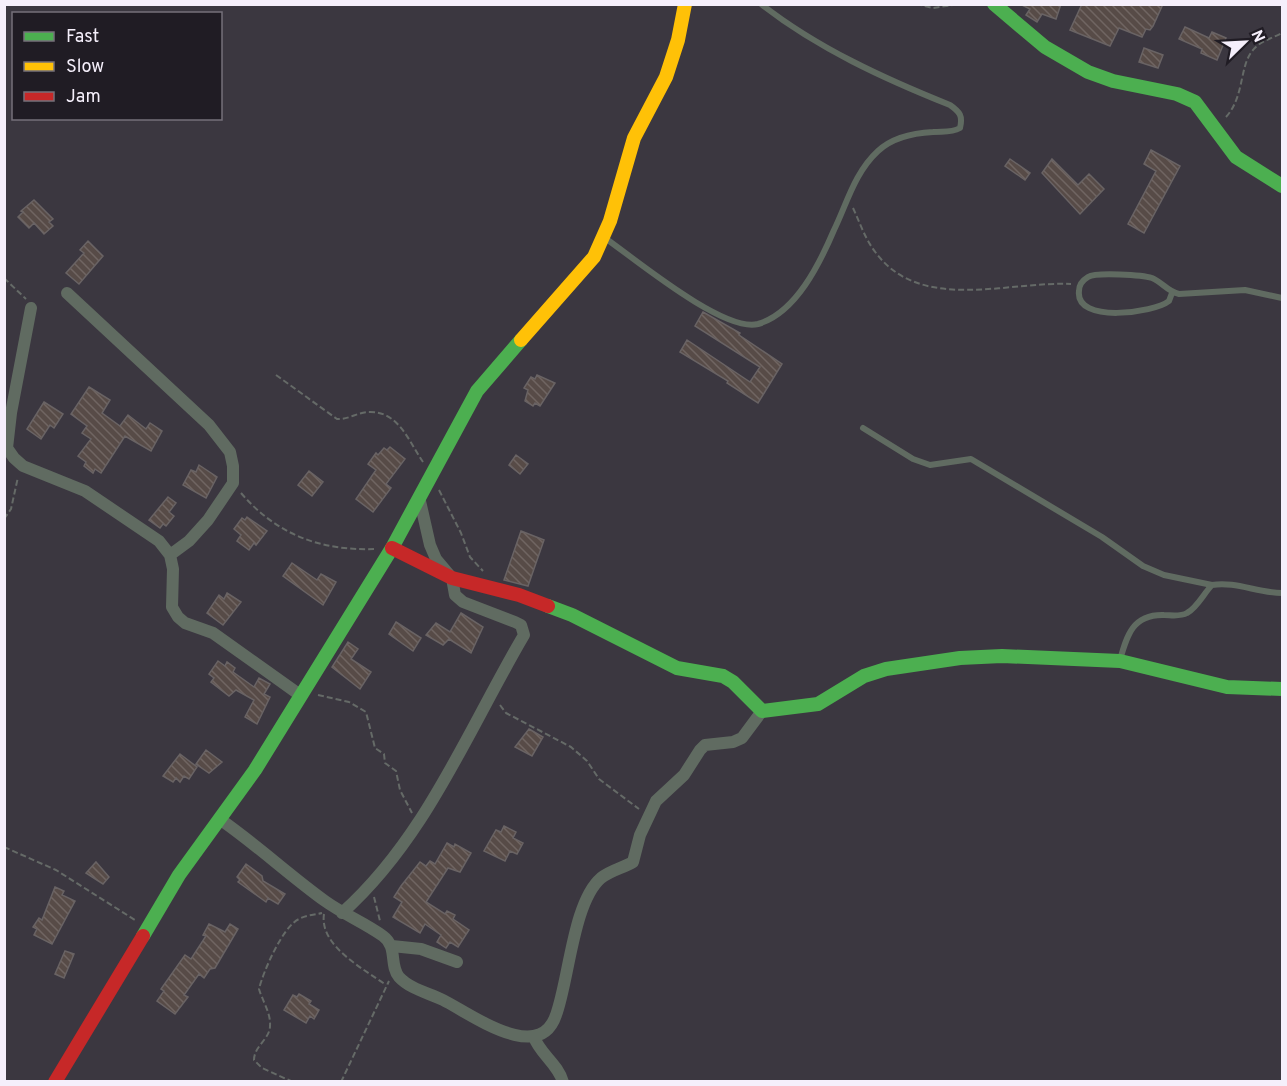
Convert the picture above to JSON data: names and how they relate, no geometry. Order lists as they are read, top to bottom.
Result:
{
  "legend": ["Fast", "Slow", "Jam"],
  "north": "top right"
}
